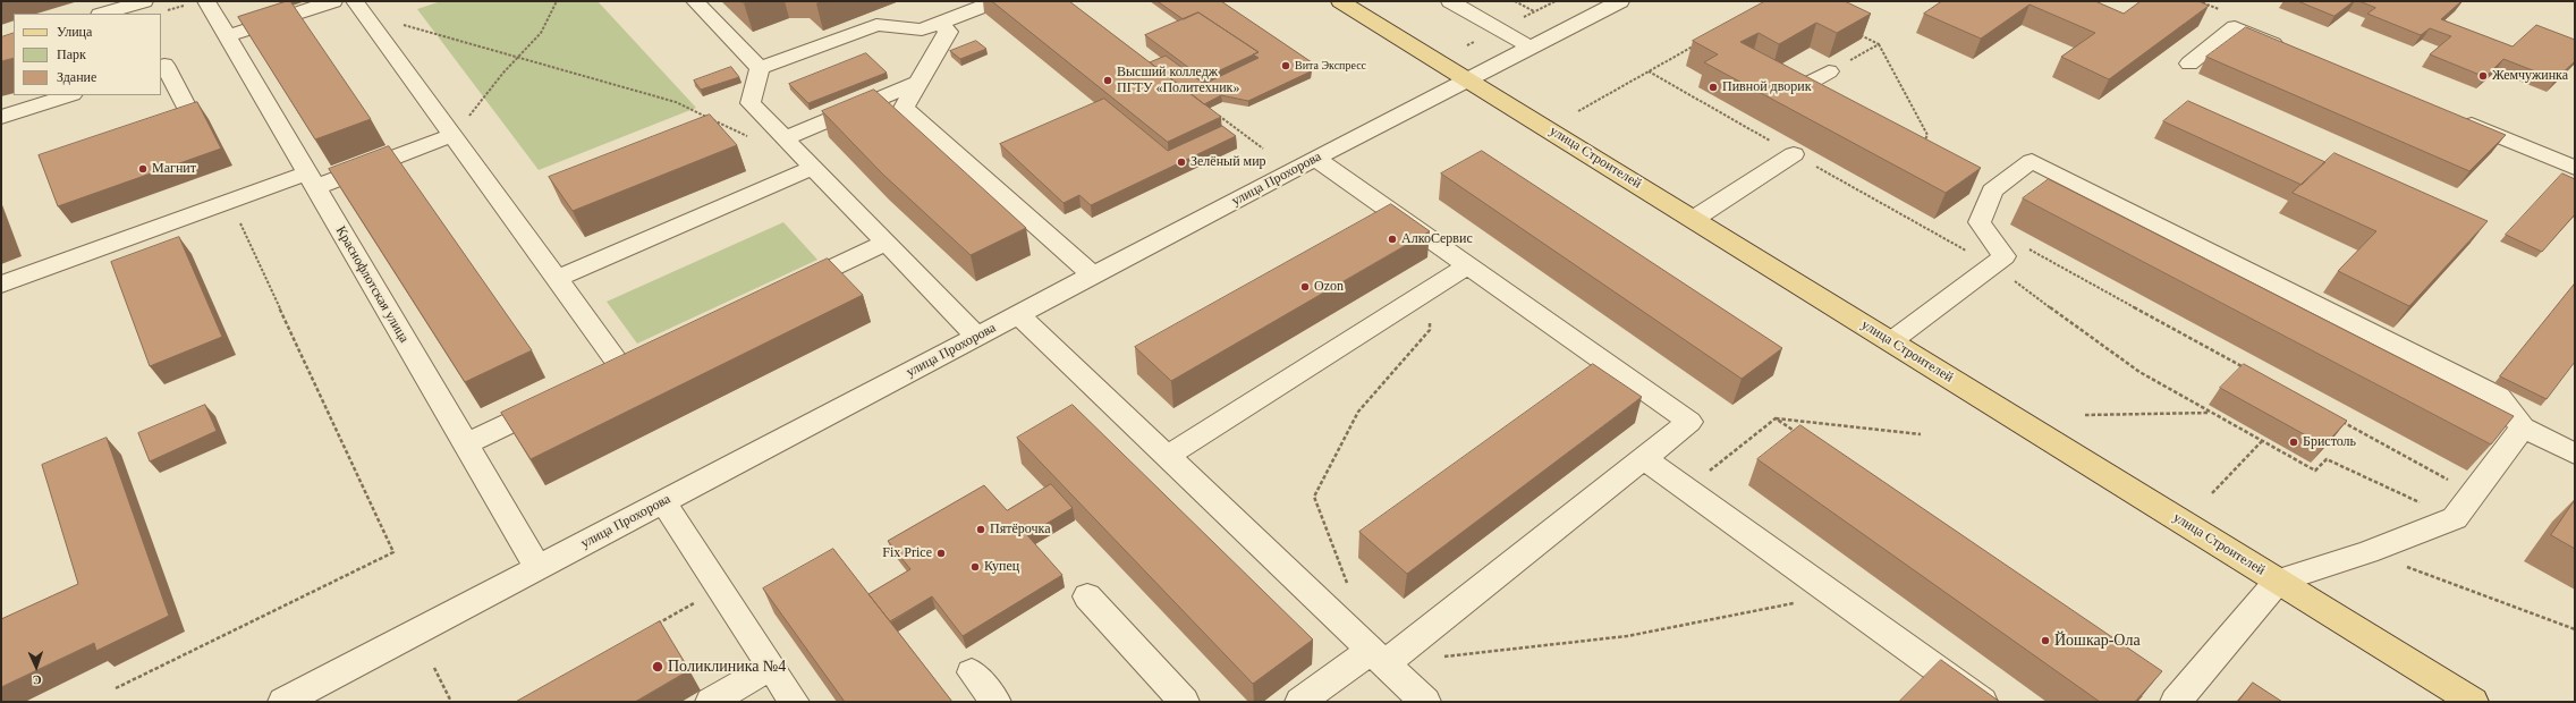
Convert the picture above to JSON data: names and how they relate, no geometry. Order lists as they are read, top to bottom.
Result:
{
  "streets": {
    "main road": ["улица Строителей"],
    "street": ["улица Прохорова", "Краснофлотская улица"]
  },
  "crossings": [
    ["улица Строителей", "улица Прохорова"],
    ["улица Прохорова", "Краснофлотская улица"]
  ],
  "places": [
    "Вита Экспресс",
    "Жемчужинка",
    "Высший колледж ПГТУ «Политехник»",
    "Пивной дворик",
    "Зелёный мир",
    "Магнит",
    "АлкоСервис",
    "Ozon",
    "Бристоль",
    "Пятёрочка",
    "Fix Price",
    "Купец",
    "Йошкар-Ола",
    "Поликлиника №4"
  ],
  "legend": ["Улица", "Парк", "Здание"],
  "north": "bottom"
}
